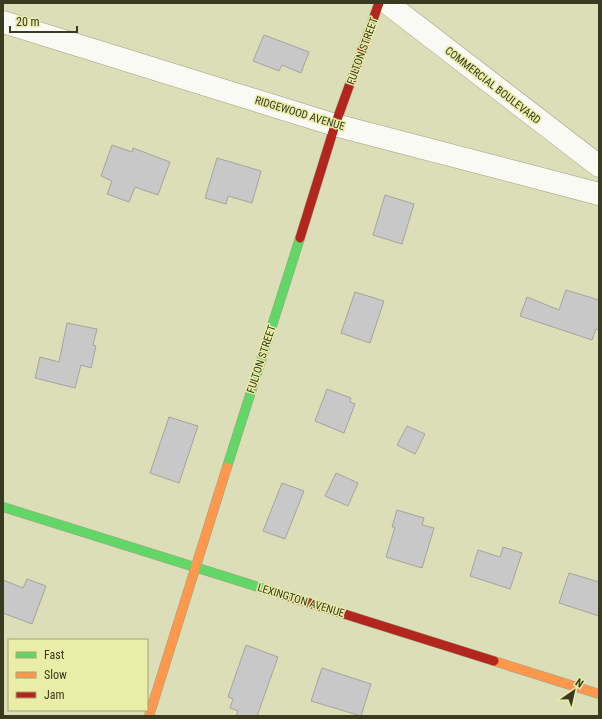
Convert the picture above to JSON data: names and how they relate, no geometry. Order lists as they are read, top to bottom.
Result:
{
  "streets": {
    "street": [
      "FULTON STREET",
      "COMMERCIAL BOULEVARD",
      "RIDGEWOOD AVENUE",
      "LEXINGTON AVENUE"
    ]
  },
  "crossings": [
    ["FULTON STREET", "RIDGEWOOD AVENUE"],
    ["FULTON STREET", "LEXINGTON AVENUE"]
  ],
  "legend": ["Fast", "Slow", "Jam"],
  "scale_bar": "20 m",
  "north": "top right"
}
